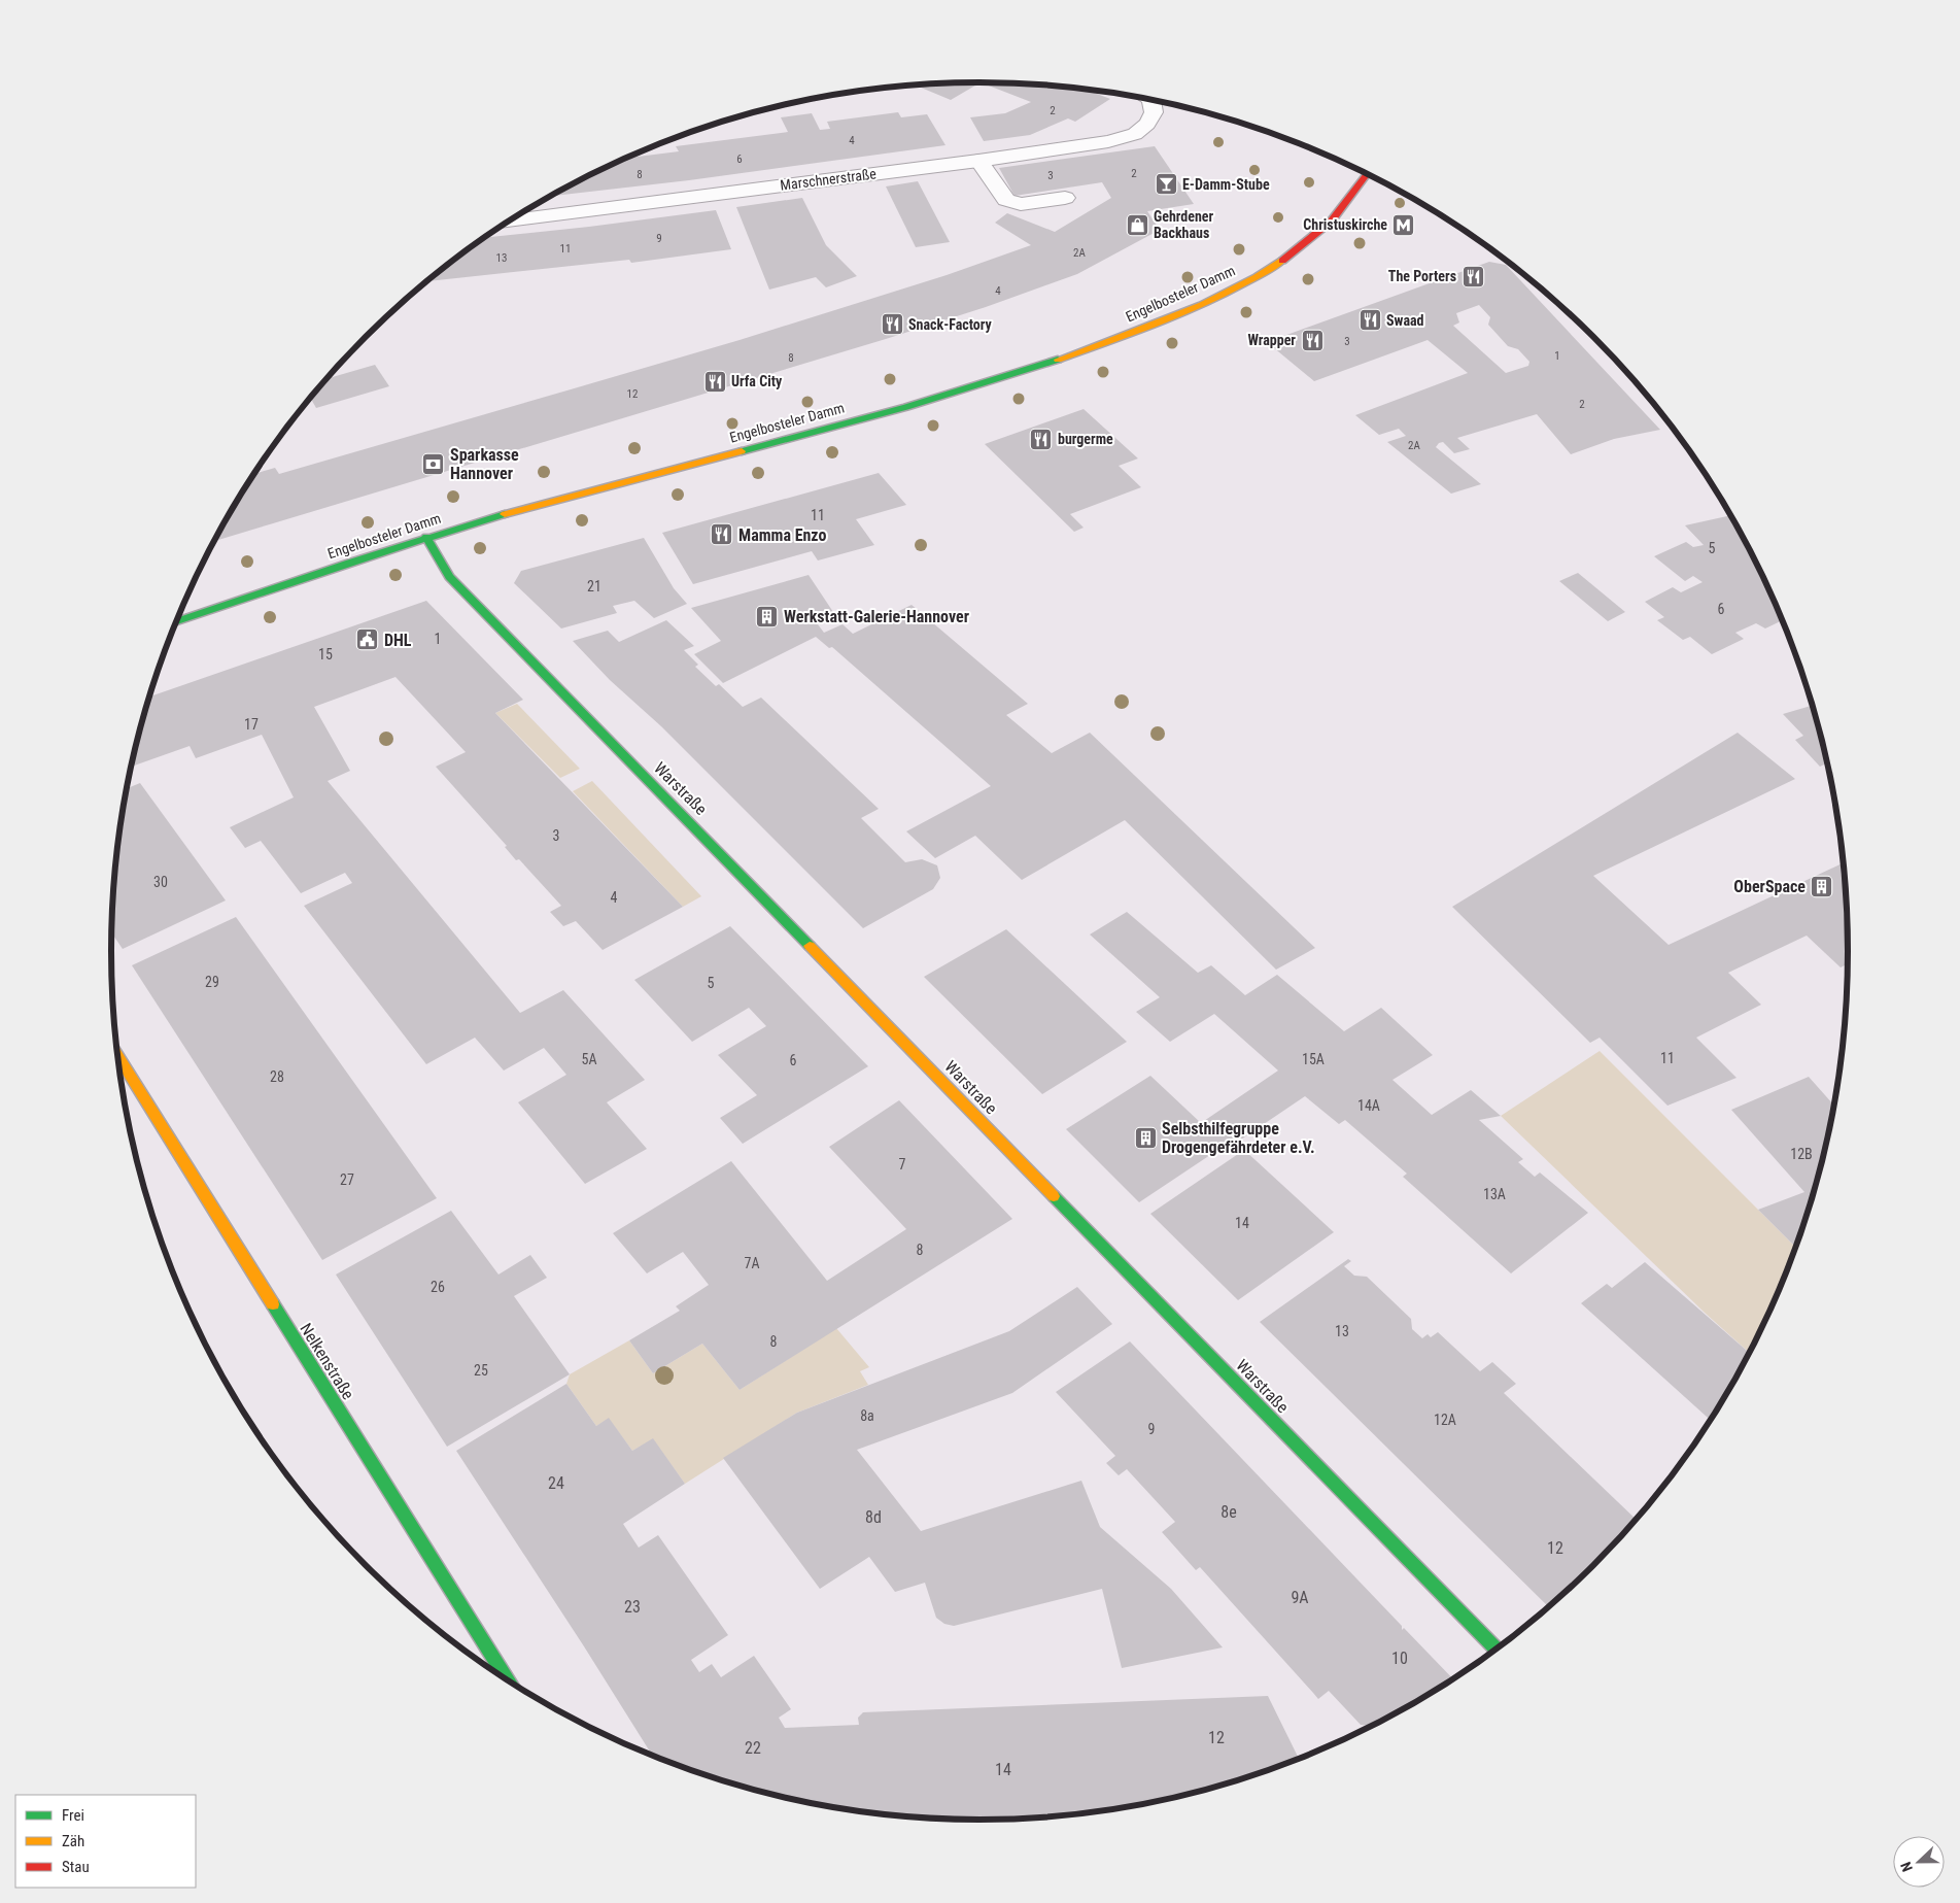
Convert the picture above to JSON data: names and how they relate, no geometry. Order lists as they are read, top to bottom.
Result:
{
  "streets": {
    "street": [
      "Marschnerstraße",
      "Engelbosteler Damm",
      "Warstraße",
      "Nelkenstraße"
    ]
  },
  "crossings": [
    ["Engelbosteler Damm", "Warstraße"]
  ],
  "places": {
    "bar": ["E-Damm-Stube"],
    "shop": ["Gehrdener Backhaus"],
    "metro station": ["Christuskirche"],
    "restaurant": [
      "The Porters",
      "Swaad",
      "Snack-Factory",
      "Wrapper",
      "Urfa City",
      "burgerme",
      "Mamma Enzo"
    ],
    "bank": ["Sparkasse Hannover"],
    "building": ["Werkstatt-Galerie-Hannover", "OberSpace", "Selbsthilfegruppe Drogengefährdeter e.V."],
    "public building": ["DHL"]
  },
  "house_numbers": [
    "2",
    "4",
    "6",
    "2",
    "8",
    "3",
    "9",
    "11",
    "2A",
    "13",
    "4",
    "3",
    "1",
    "8",
    "12",
    "2",
    "2A",
    "11",
    "5",
    "21",
    "6",
    "1",
    "15",
    "17",
    "3",
    "30",
    "4",
    "29",
    "5",
    "11",
    "5A",
    "15A",
    "6",
    "28",
    "14A",
    "12B",
    "7",
    "27",
    "13A",
    "14",
    "8",
    "7A",
    "26",
    "13",
    "8",
    "25",
    "8a",
    "12A",
    "9",
    "24",
    "8e",
    "8d",
    "12",
    "9A",
    "23",
    "10",
    "12",
    "22",
    "14"
  ],
  "legend": ["Frei", "Zäh", "Stau"],
  "north": "left"
}
